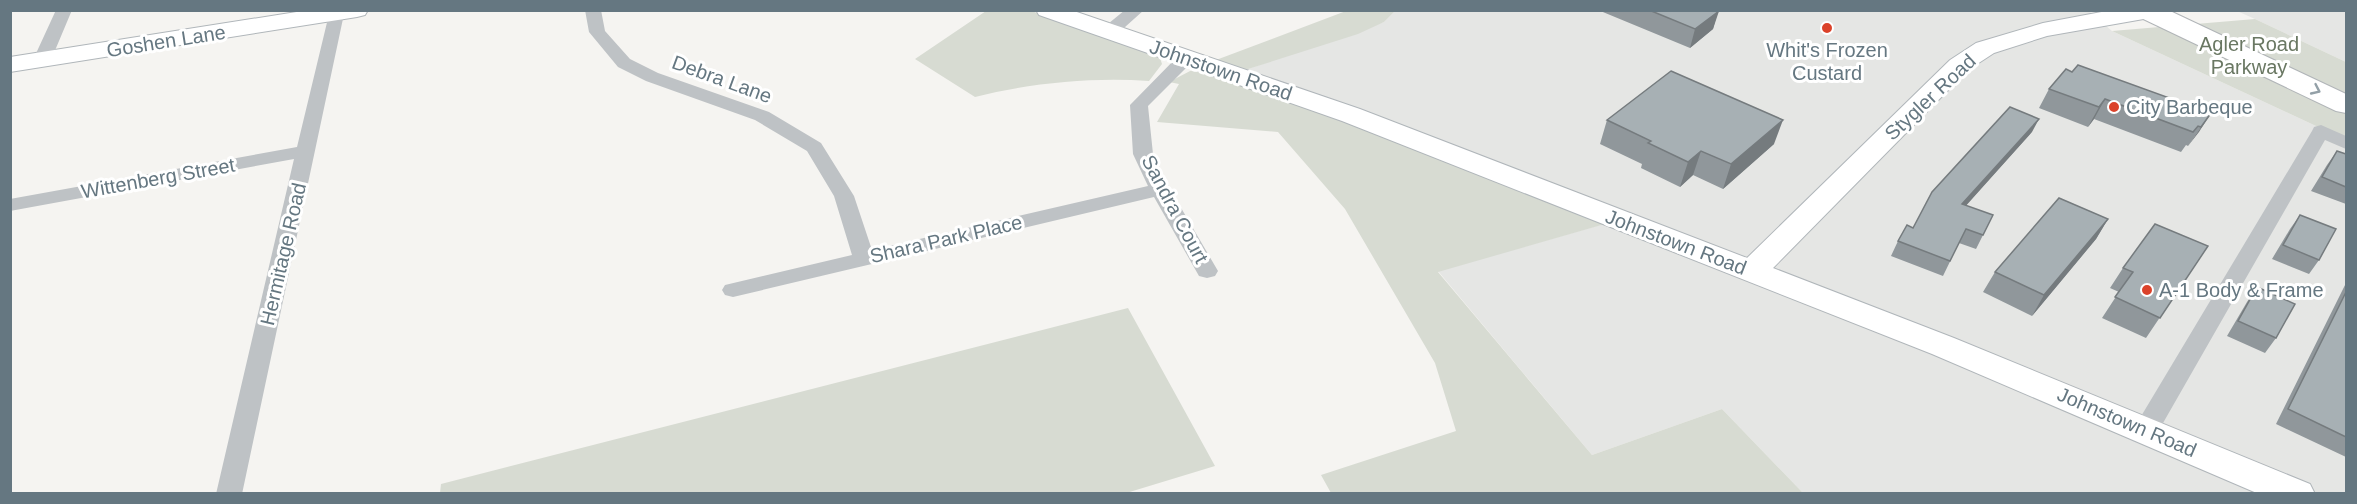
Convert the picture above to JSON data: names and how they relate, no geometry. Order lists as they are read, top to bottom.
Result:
{
  "streets": {
    "main road": ["Goshen Lane", "Johnstown Road", "Stygler Road"],
    "street": [
      "Debra Lane",
      "Wittenberg Street",
      "Sandra Court",
      "Shara Park Place",
      "Hermitage Road"
    ]
  },
  "crossings": [
    ["Goshen Lane", "Hermitage Road"],
    ["Johnstown Road", "Stygler Road"],
    ["Johnstown Road", "Sandra Court"],
    ["Debra Lane", "Shara Park Place"],
    ["Wittenberg Street", "Hermitage Road"],
    ["Sandra Court", "Shara Park Place"]
  ],
  "parks": ["Agler Road Parkway"],
  "places": ["Whit's Frozen Custard", "City Barbeque", "A-1 Body & Frame"]
}
